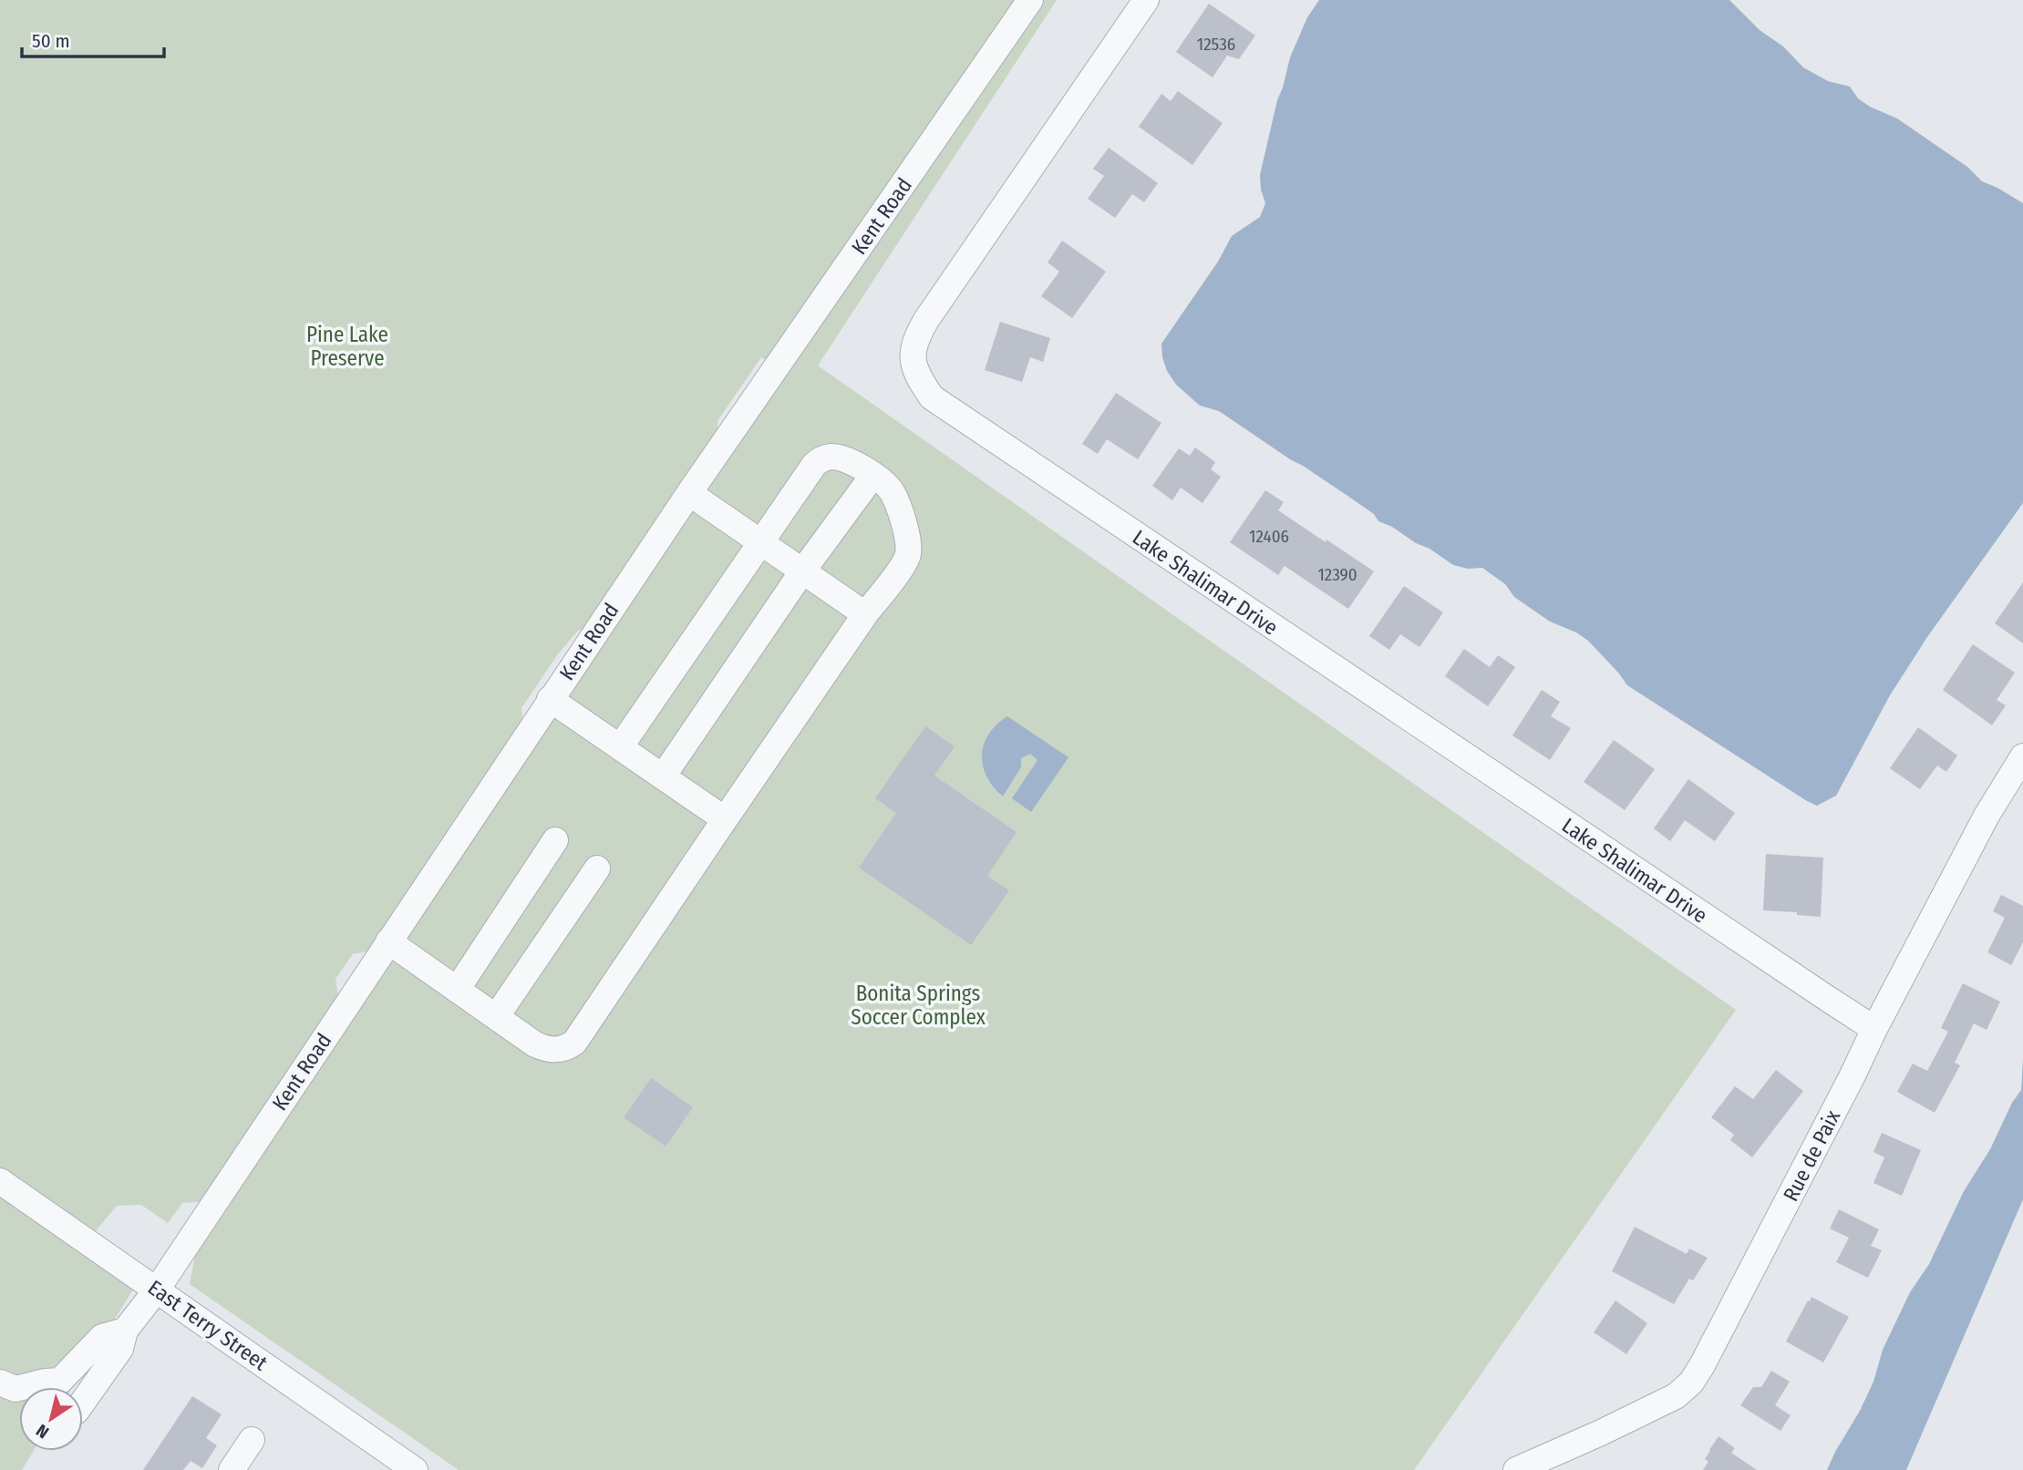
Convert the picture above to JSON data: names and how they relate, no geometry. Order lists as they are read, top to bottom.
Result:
{
  "streets": {
    "street": [
      "Kent Road",
      "Lake Shalimar Drive",
      "Rue de Paix",
      "East Terry Street"
    ]
  },
  "crossings": [
    ["Kent Road", "East Terry Street"],
    ["Lake Shalimar Drive", "Rue de Paix"]
  ],
  "parks": ["Pine Lake Preserve", "Bonita Springs Soccer Complex"],
  "house_numbers": ["12536", "12406", "12390"],
  "scale_bar": "50 m",
  "north": "bottom left"
}
